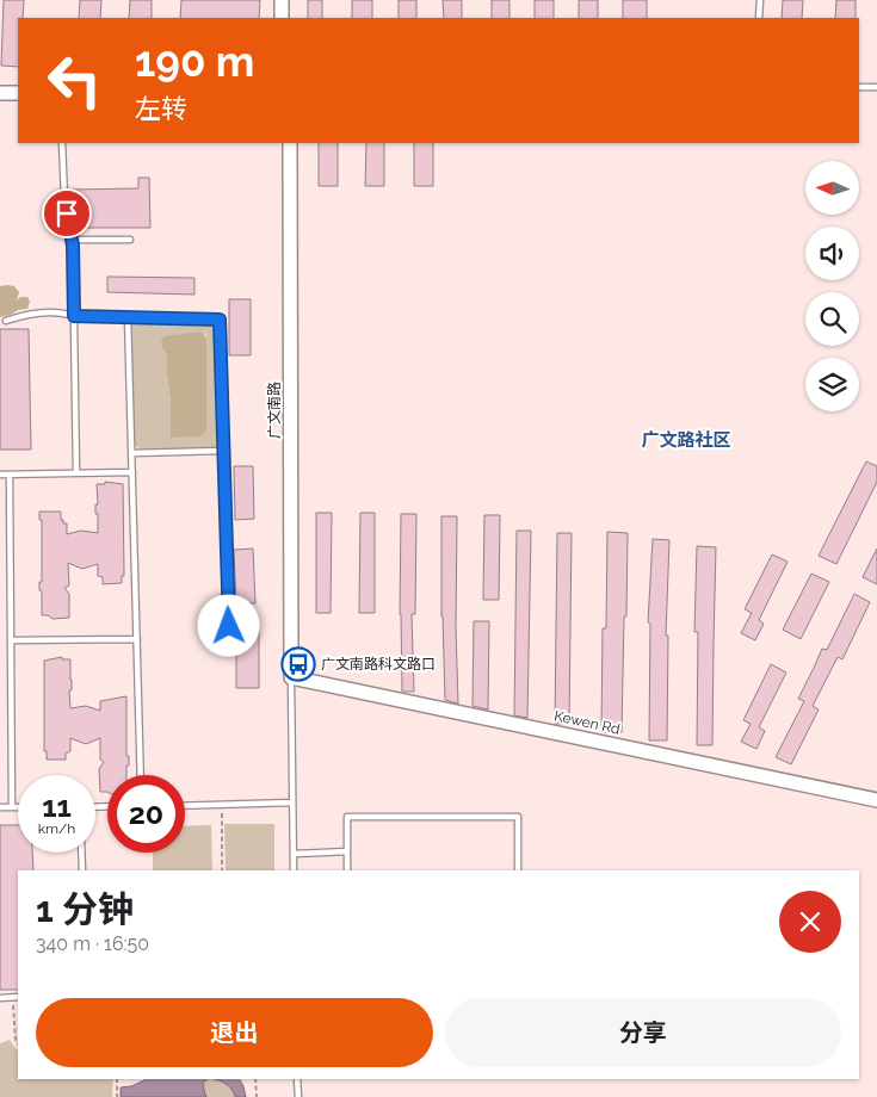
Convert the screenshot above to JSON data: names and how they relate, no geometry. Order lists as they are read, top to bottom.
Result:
{
  "streets": {
    "street": ["广文南路", "Kewen Rd"]
  },
  "crossings": [
    ["广文南路", "Kewen Rd"]
  ],
  "districts": ["广文路社区"],
  "places": {
    "bus stop": ["广文南路科文路口"]
  },
  "north": "left",
  "page": {
    "turn": ["190 m", "左转"],
    "speed": "11 km/h",
    "limit": "20",
    "heading": ["1 分钟", "340 m · 16:50"],
    "buttons": ["退出", "分享"]
  }
}
